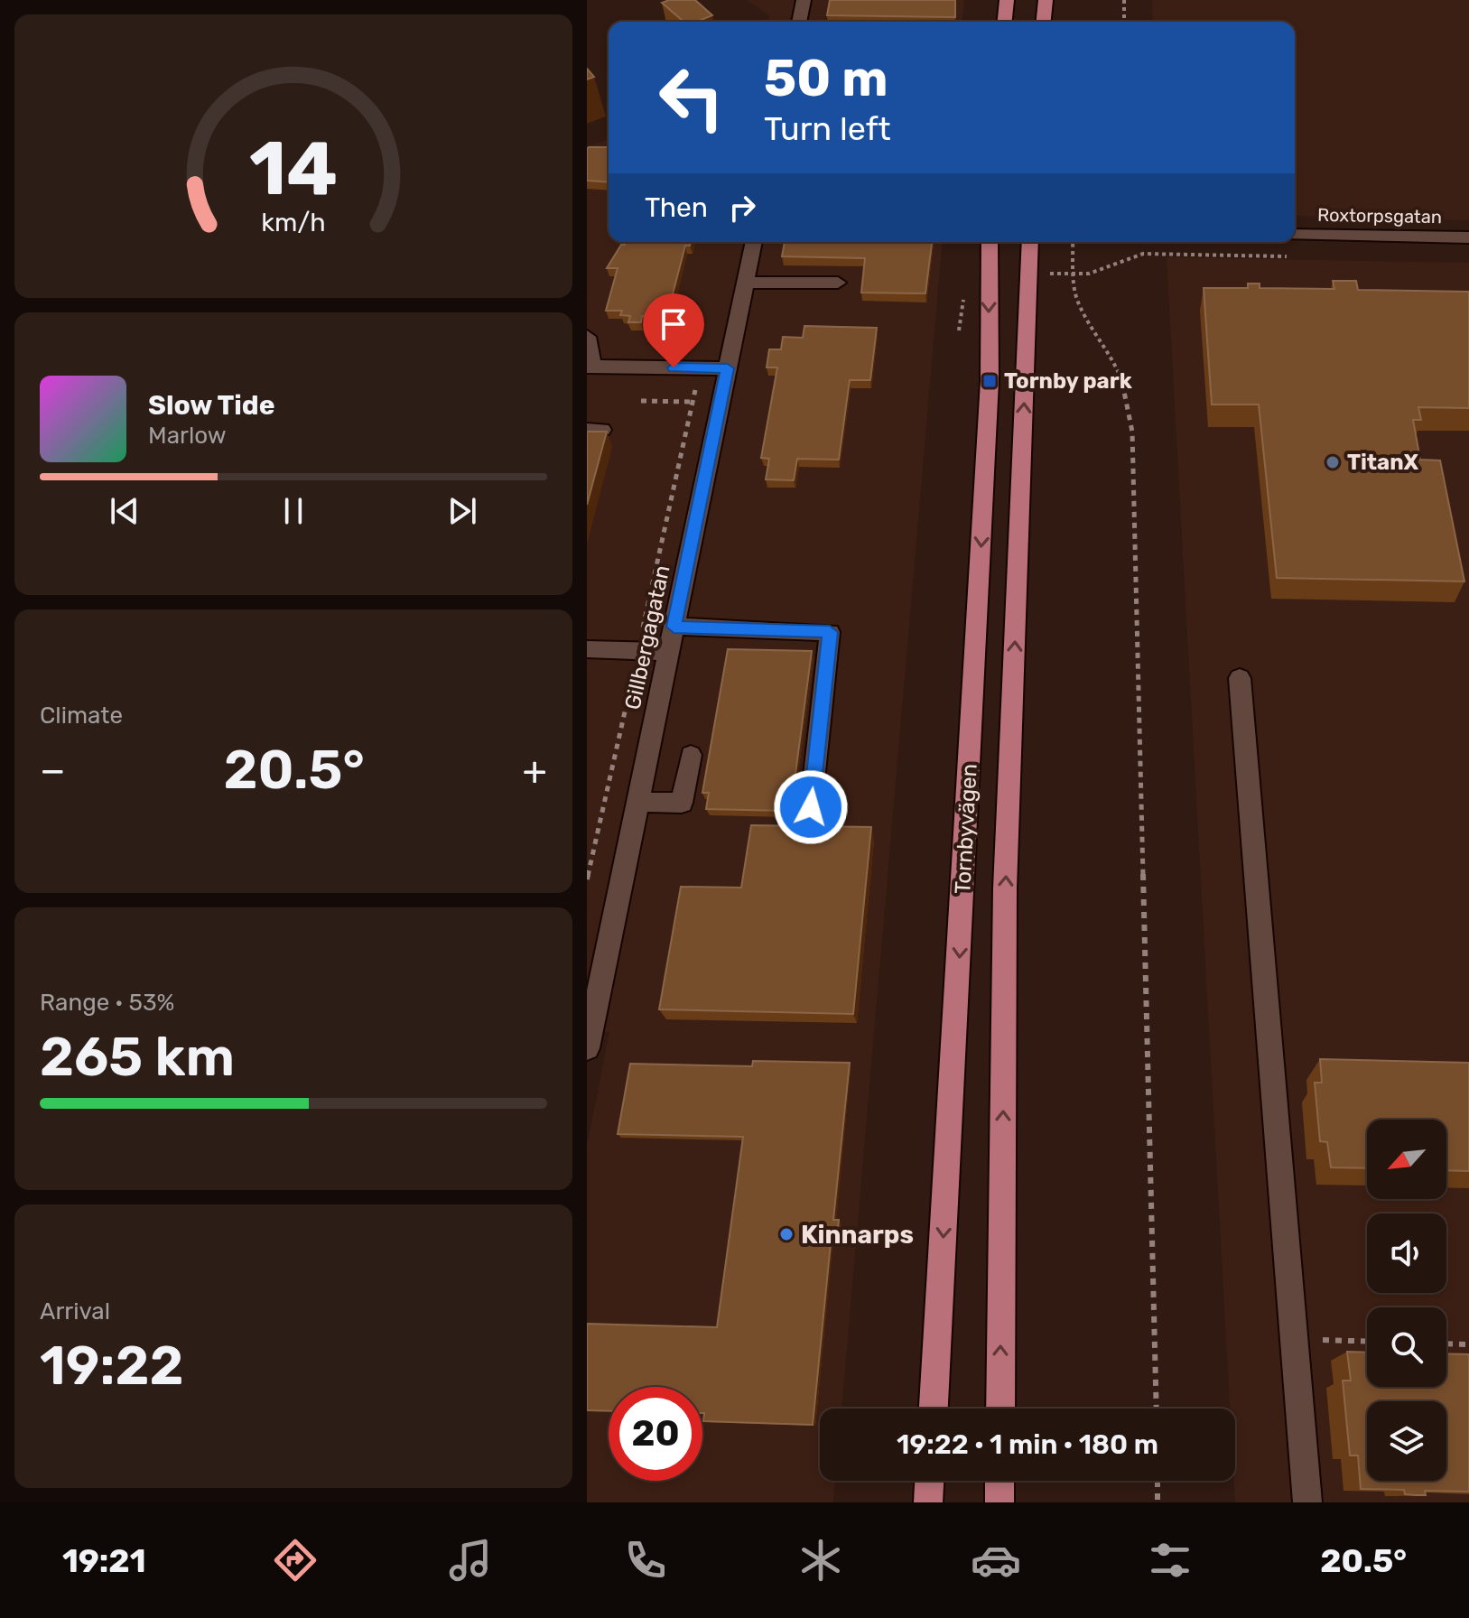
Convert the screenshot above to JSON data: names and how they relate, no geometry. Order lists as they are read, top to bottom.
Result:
{
  "streets": {
    "main road": ["Tornbyvägen"],
    "street": ["Roxtorpsgatan", "Gillbergagatan"]
  },
  "places": {
    "transit": ["Tornby park"],
    "other": ["TitanX", "Kinnarps"]
  },
  "north": "bottom left",
  "page": {
    "turn": ["50 m", "Turn left"],
    "then": "Then",
    "song": ["Slow Tide", "Marlow"],
    "tile": [
      "Climate",
      ["Range · 53%", "265 km"],
      ["Arrival", "19:22"]
    ],
    "heat": ["−", "20.5°", "+"],
    "limit": "20",
    "trip": "19:22 · 1 min · 180 m",
    "tabs": ["19:21", "20.5°"],
    "gauge": ["14", "km/h"]
  }
}
